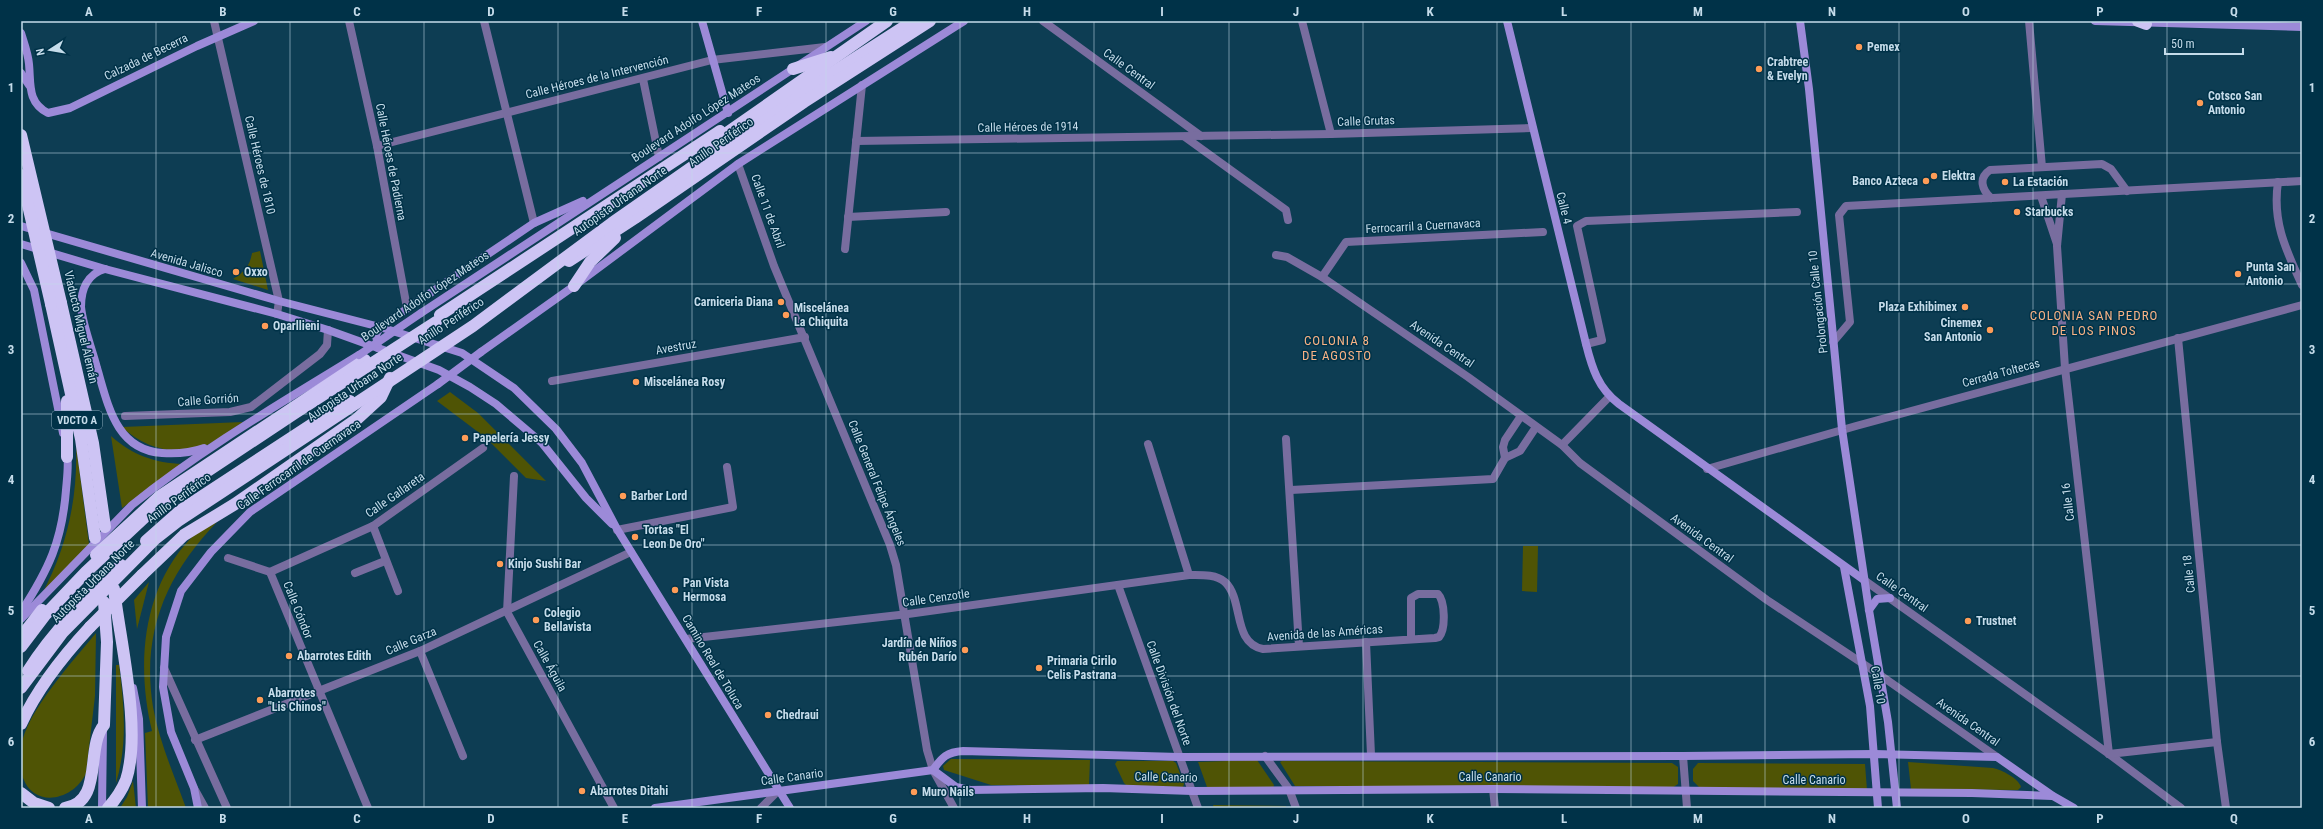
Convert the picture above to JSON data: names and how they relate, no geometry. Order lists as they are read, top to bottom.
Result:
{
  "streets": {
    "highway": [
      "Anillo Periférico",
      "Autopista Urbana Norte",
      "Viaducto Miguel Alemán",
      "VDCTO A"
    ],
    "main road": [
      "Calzada de Becerra",
      "Calle Central",
      "Boulevard Adolfo López Mateos",
      "Calle 4",
      "Avenida Jalisco",
      "Prolongación Calle 10",
      "Avenida Central",
      "Calle Ferrocarril de Cuernavaca",
      "Camino Real de Toluca",
      "Calle 10",
      "Calle Canario"
    ],
    "street": [
      "Calle Héroes de la Intervención",
      "Calle Grutas",
      "Calle Héroes de 1914",
      "Calle Héroes de Padierna",
      "Calle Héroes de 1810",
      "Calle 11 de Abril",
      "Ferrocarril a Cuernavaca",
      "Avestruz",
      "Cerrada Toltecas",
      "Calle Gorrión",
      "Calle General Felipe Ángeles",
      "Calle Gallareta",
      "Calle 16",
      "Calle 18",
      "Calle Cenzotle",
      "Calle Cóndor",
      "Avenida de las Américas",
      "Calle Garza",
      "Calle Águila",
      "Calle División del Norte"
    ]
  },
  "crossings": [
    ["Calzada de Becerra", "Calle Héroes de 1810"],
    ["Calle Central", "Calle Grutas"],
    ["Calle Central", "Calle Héroes de 1914"],
    ["Calle Central", "Calle 4"],
    ["Calle Central", "Prolongación Calle 10"],
    ["Calle Central", "Cerrada Toltecas"],
    ["Calle Central", "Calle 16"],
    ["Calle Central", "Calle 10"],
    ["Calle Héroes de la Intervención", "Anillo Periférico"],
    ["Calle Héroes de la Intervención", "Calle Héroes de Padierna"],
    ["Boulevard Adolfo López Mateos", "Anillo Periférico"],
    ["Calle Grutas", "Calle Héroes de 1914"],
    ["Calle Grutas", "Calle 4"],
    ["Calle Héroes de 1810", "Avenida Jalisco"],
    ["Calle 11 de Abril", "Calle General Felipe Ángeles"],
    ["Ferrocarril a Cuernavaca", "Avenida Central"],
    ["Avenida Jalisco", "Camino Real de Toluca"],
    ["Prolongación Calle 10", "Cerrada Toltecas"],
    ["Prolongación Calle 10", "Calle 10"],
    ["Avenida Central", "Calle 10"],
    ["Avenida Central", "Calle Canario"],
    ["Avestruz", "Calle General Felipe Ángeles"],
    ["Cerrada Toltecas", "Calle 16"],
    ["Cerrada Toltecas", "Calle 18"],
    ["Calle General Felipe Ángeles", "Calle Cenzotle"],
    ["Calle General Felipe Ángeles", "Calle Canario"],
    ["Calle Gallareta", "Calle Cóndor"],
    ["Calle Cenzotle", "Avenida de las Américas"],
    ["Calle Cenzotle", "Camino Real de Toluca"],
    ["Calle Cenzotle", "Calle División del Norte"],
    ["Calle Cóndor", "Calle Garza"],
    ["Calle Garza", "Camino Real de Toluca"],
    ["Calle Garza", "Calle Águila"],
    ["Camino Real de Toluca", "Calle Canario"],
    ["Calle 10", "Calle Canario"],
    ["Calle División del Norte", "Calle Canario"]
  ],
  "districts": ["COLONIA SAN PEDRO DE LOS PINOS", "COLONIA 8 DE AGOSTO"],
  "places": [
    "Pemex",
    "Crabtree & Evelyn",
    "Cotsco San Antonio",
    "Elektra",
    "Banco Azteca",
    "La Estación",
    "Starbucks",
    "Oxxo",
    "Punta San Antonio",
    "Carniceria Diana",
    "Plaza Exhibimex",
    "Miscelánea La Chiquita",
    "Oparllieni",
    "Cinemex San Antonio",
    "Miscelánea Rosy",
    "Papelería Jessy",
    "Barber Lord",
    "Tortas \"El Leon De Oro\"",
    "Kinjo Sushi Bar",
    "Pan Vista Hermosa",
    "Colegio Bellavista",
    "Trustnet",
    "Jardín de Niños Rubén Darío",
    "Abarrotes Edith",
    "Primaria Cirilo Celis Pastrana",
    "Abarrotes \"Lis Chinos\"",
    "Chedraui",
    "Abarrotes Ditahi",
    "Muro Nails"
  ],
  "scale_bar": "50 m",
  "north": "left",
  "grid": {
    "columns": [
      "A",
      "B",
      "C",
      "D",
      "E",
      "F",
      "G",
      "H",
      "I",
      "J",
      "K",
      "L",
      "M",
      "N",
      "O",
      "P",
      "Q"
    ],
    "rows": [
      "1",
      "2",
      "3",
      "4",
      "5",
      "6"
    ]
  }
}
